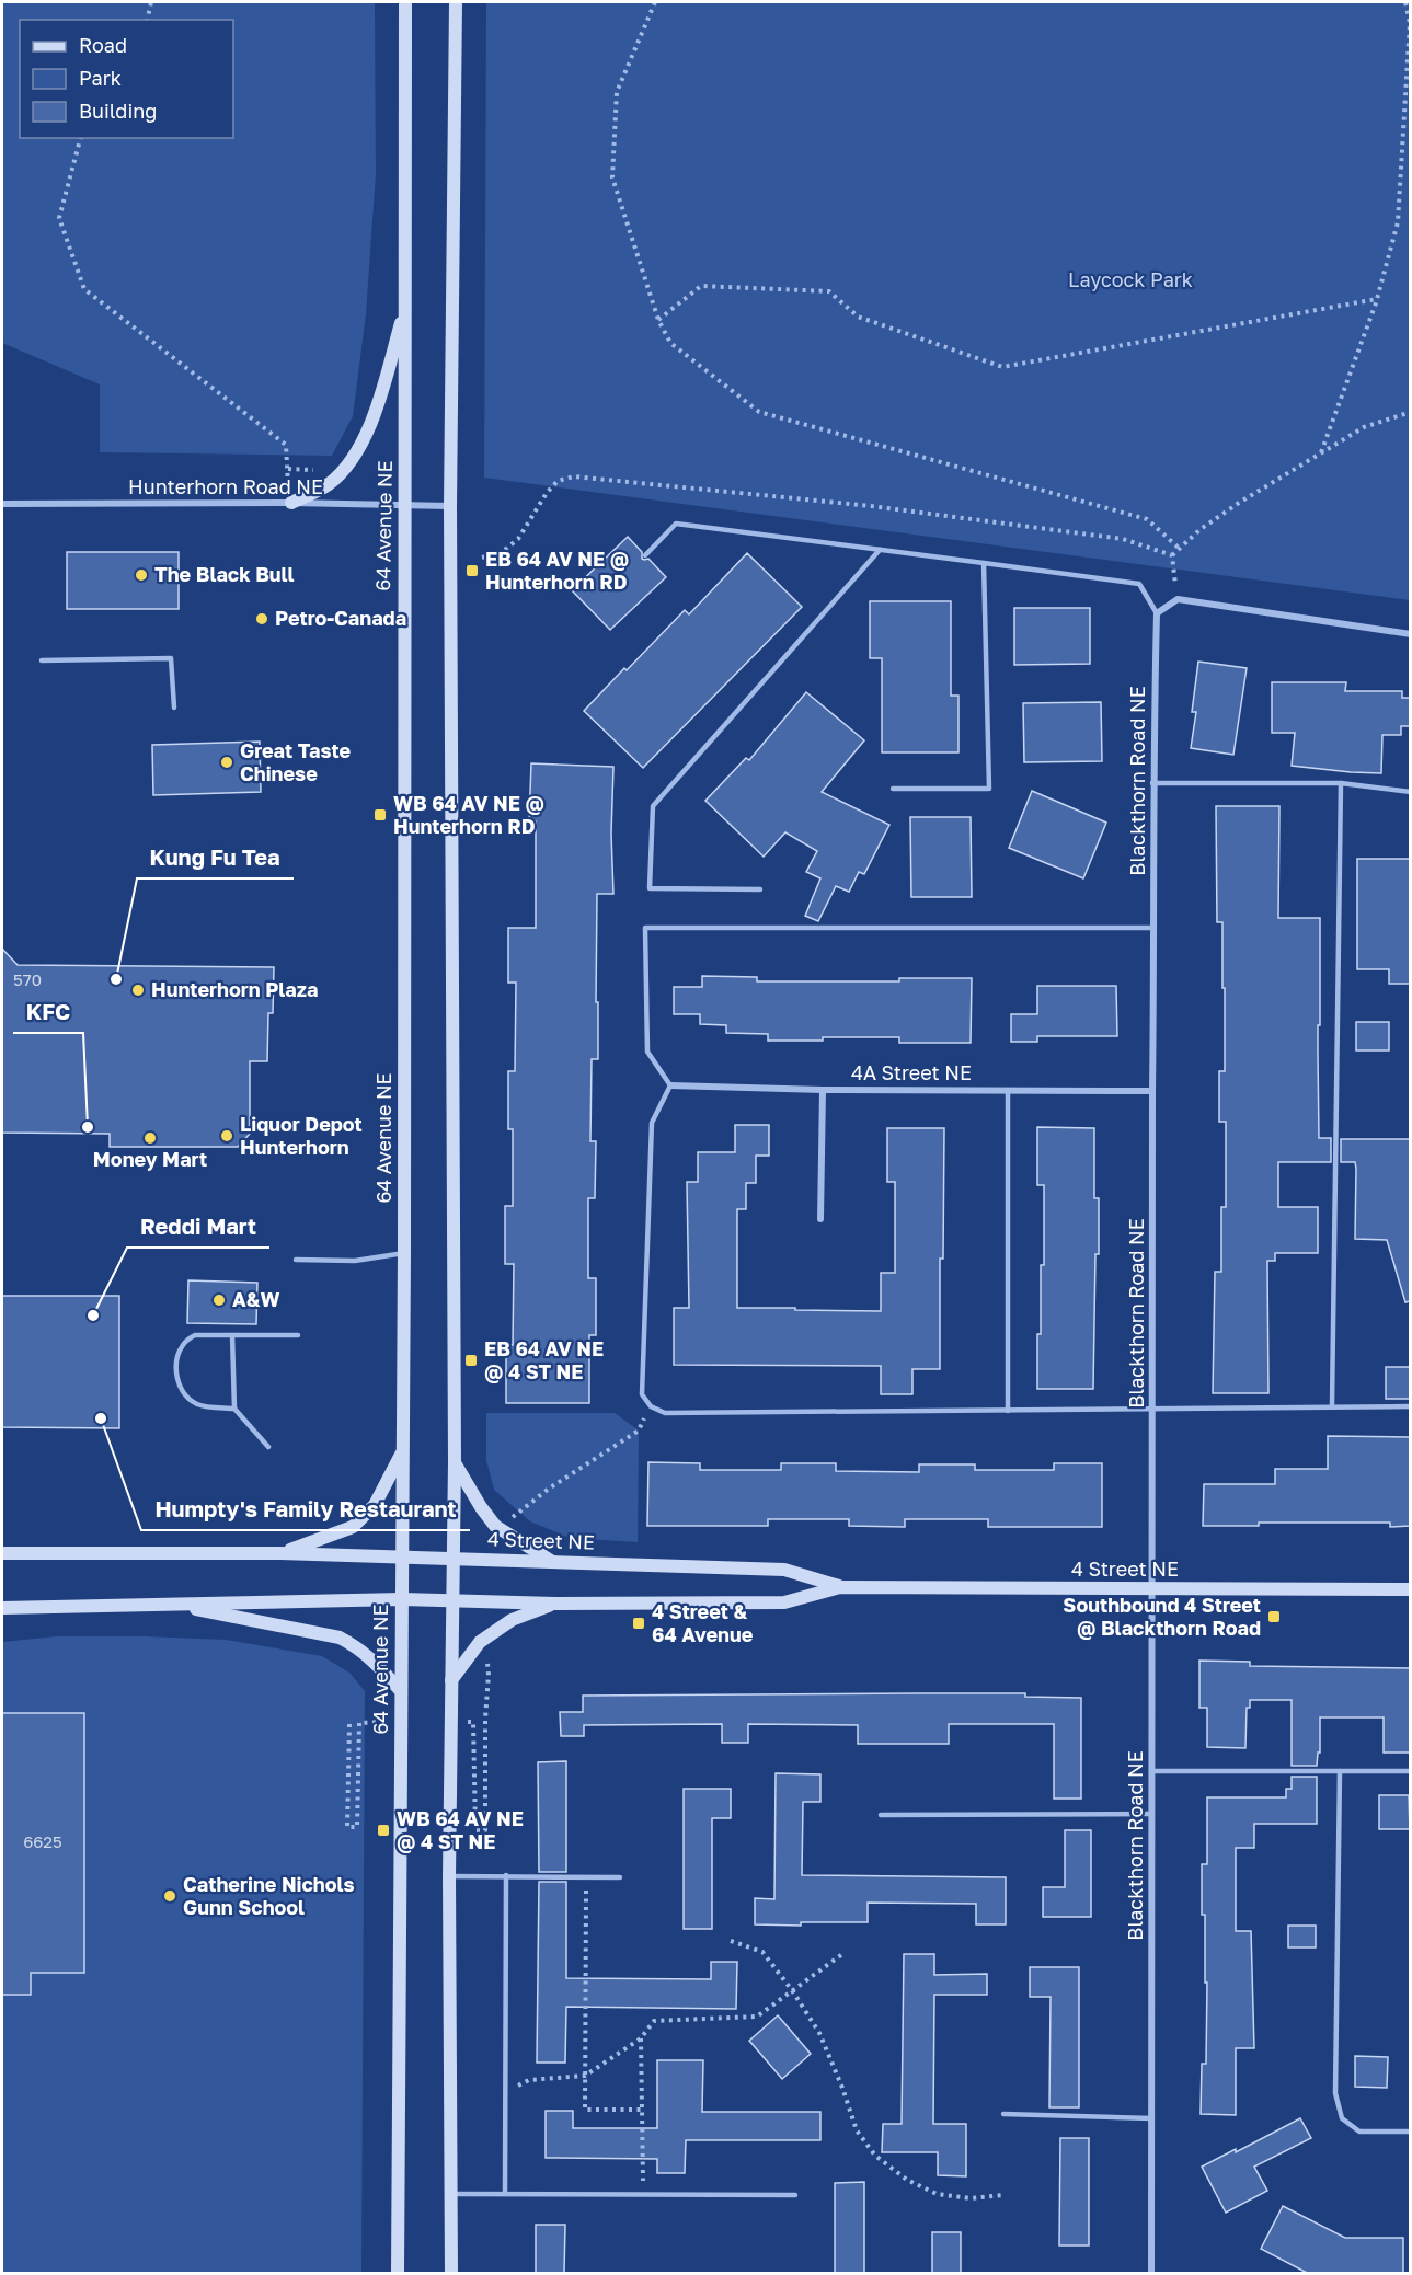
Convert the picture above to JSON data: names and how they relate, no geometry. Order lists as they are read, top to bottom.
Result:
{
  "streets": {
    "main road": ["64 Avenue NE", "4 Street NE"],
    "street": ["Hunterhorn Road NE", "Blackthorn Road NE", "4A Street NE"]
  },
  "crossings": [
    ["Hunterhorn Road NE", "64 Avenue NE"],
    ["64 Avenue NE", "4 Street NE"],
    ["Blackthorn Road NE", "4A Street NE"],
    ["Blackthorn Road NE", "4 Street NE"]
  ],
  "parks": ["Laycock Park"],
  "places": {
    "transit": [
      "EB 64 AV NE @ Hunterhorn RD",
      "WB 64 AV NE @ Hunterhorn RD",
      "EB 64 AV NE @ 4 ST NE",
      "Southbound 4 Street @ Blackthorn Road",
      "4 Street & 64 Avenue",
      "WB 64 AV NE @ 4 ST NE"
    ],
    "other": [
      "The Black Bull",
      "Petro-Canada",
      "Great Taste Chinese",
      "Kung Fu Tea",
      "Hunterhorn Plaza",
      "KFC",
      "Liquor Depot Hunterhorn",
      "Money Mart",
      "A&W",
      "Reddi Mart",
      "Humpty's Family Restaurant",
      "Catherine Nichols Gunn School"
    ]
  },
  "house_numbers": ["570", "6625"],
  "legend": ["Road", "Park", "Building"]
}
